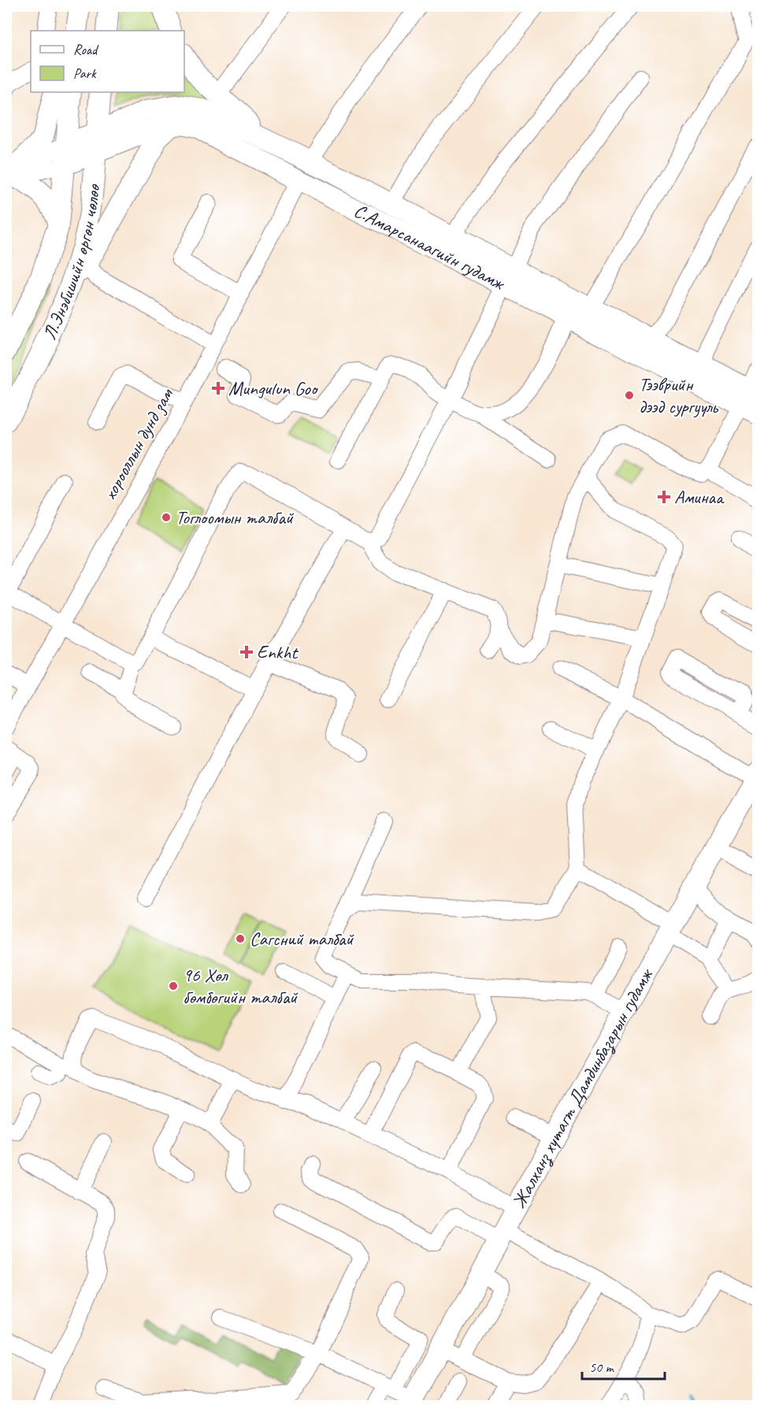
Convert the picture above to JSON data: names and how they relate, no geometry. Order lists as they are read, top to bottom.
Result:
{
  "streets": {
    "main road": ["С.Амарсанаагийн гудамж", "Л.Энэбишийн өргөн чөлөө", "Жалханз хутагт Дамдинбазарын гудамж"],
    "street": ["хорооллын дунд зам"]
  },
  "crossings": [
    ["С.Амарсанаагийн гудамж", "Л.Энэбишийн өргөн чөлөө"],
    ["С.Амарсанаагийн гудамж", "хорооллын дунд зам"]
  ],
  "places": {
    "health": ["Mungulun Goo", "Аминаа", "Enkht"],
    "other": [
      "Тээврийн дээд сургууль",
      "Тоглоомын талбай",
      "Сагсний талбай",
      "96 Хөл бөмбөгийн талбай"
    ]
  },
  "legend": ["Road", "Park"],
  "scale_bar": "50 m"
}
